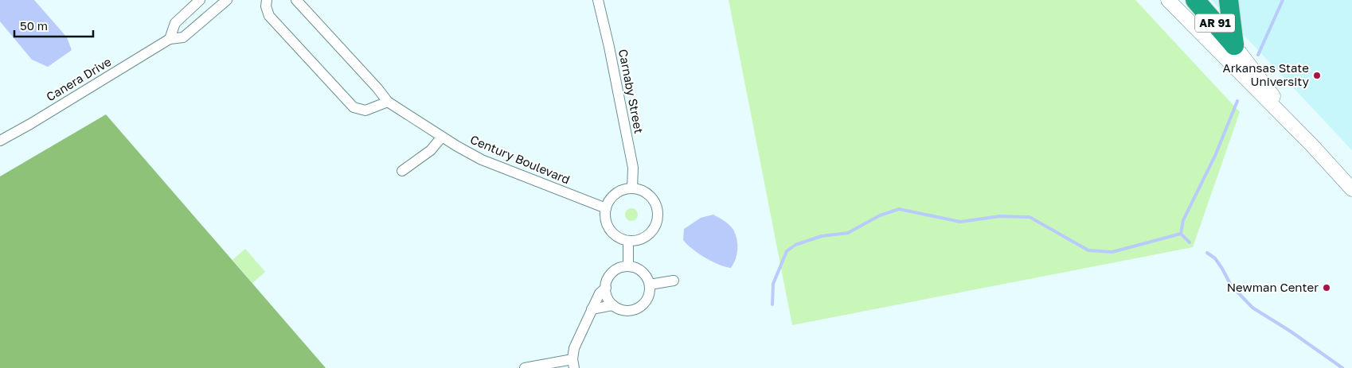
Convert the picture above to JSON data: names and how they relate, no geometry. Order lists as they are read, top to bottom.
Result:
{
  "streets": {
    "highway": ["AR 91"],
    "street": ["Canera Drive", "Carnaby Street", "Century Boulevard"]
  },
  "crossings": [
    ["Carnaby Street", "Century Boulevard"]
  ],
  "places": ["Arkansas State University", "Newman Center"],
  "scale_bar": "50 m"
}
